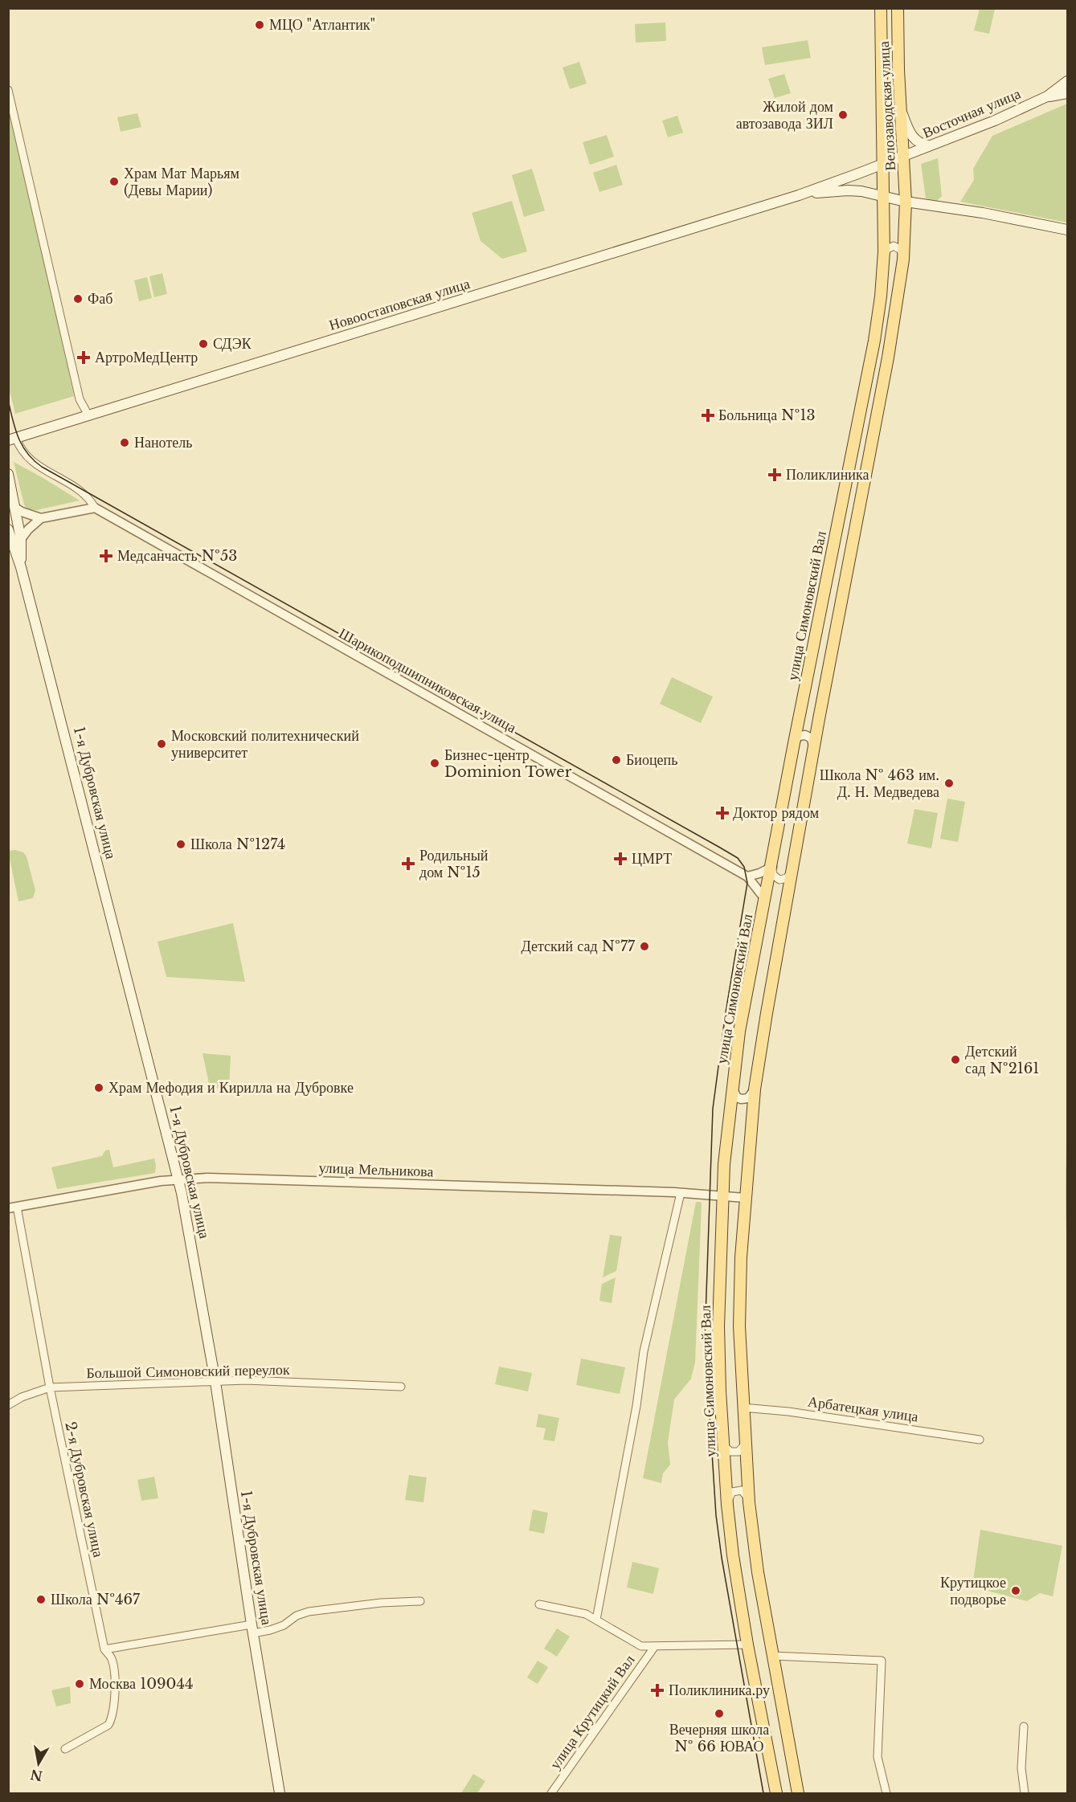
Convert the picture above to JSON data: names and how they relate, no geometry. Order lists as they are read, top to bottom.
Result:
{
  "streets": {
    "main road": [
      "Велозаводская улица",
      "Восточная улица",
      "Новоостаповская улица",
      "улица Симоновский Вал",
      "1-я Дубровская улица"
    ],
    "street": [
      "Шарикоподшипниковская улица",
      "улица Мельникова",
      "Большой Симоновский переулок",
      "Арбатецкая улица",
      "2-я Дубровская улица",
      "улица Крутицкий Вал"
    ]
  },
  "crossings": [
    ["Велозаводская улица", "Восточная улица"],
    ["Велозаводская улица", "Новоостаповская улица"],
    ["Велозаводская улица", "улица Симоновский Вал"],
    ["Восточная улица", "Новоостаповская улица"],
    ["Новоостаповская улица", "улица Симоновский Вал"],
    ["Новоостаповская улица", "Шарикоподшипниковская улица"],
    ["улица Симоновский Вал", "улица Мельникова"],
    ["1-я Дубровская улица", "улица Мельникова"],
    ["1-я Дубровская улица", "Большой Симоновский переулок"],
    ["улица Мельникова", "2-я Дубровская улица"],
    ["Большой Симоновский переулок", "2-я Дубровская улица"]
  ],
  "places": {
    "other": [
      "МЦО \"Атлантик\"",
      "Жилой дом автозавода ЗИЛ",
      "Храм Мат Марьям (Девы Марии)",
      "Фаб",
      "СДЭК",
      "Нанотель",
      "Московский политехнический университет",
      "Биоцепь",
      "Бизнес-центр Dominion Tower",
      "Школа № 463 им. Д. Н. Медведева",
      "Школа №1274",
      "Детский сад №77",
      "Детский сад №2161",
      "Храм Мефодия и Кирилла на Дубровке",
      "Крутицкое подворье",
      "Школа №467",
      "Москва 109044",
      "Вечерняя школа № 66 ЮВАО"
    ],
    "health": [
      "АртроМедЦентр",
      "Больница №13",
      "Поликлиника",
      "Медсанчасть №53",
      "Доктор рядом",
      "ЦМРТ",
      "Родильный дом №15",
      "Поликлиника.ру"
    ]
  },
  "north": "bottom"
}
